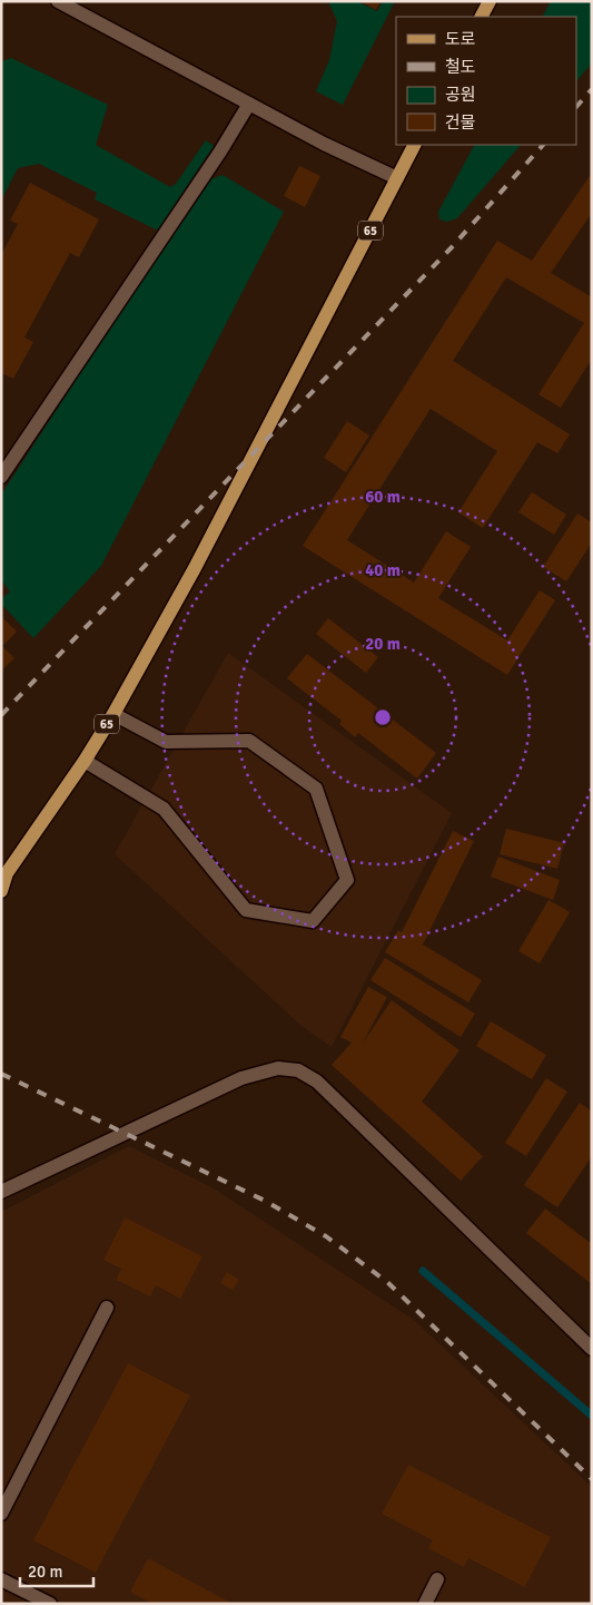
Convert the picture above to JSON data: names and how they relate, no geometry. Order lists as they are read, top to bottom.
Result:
{
  "streets": {
    "main road": ["65"]
  },
  "legend": [
    "도로",
    "철도",
    "공원",
    "건물"
  ],
  "scale_bar": "20 m",
  "rings": ["60 m", "40 m", "20 m"]
}
